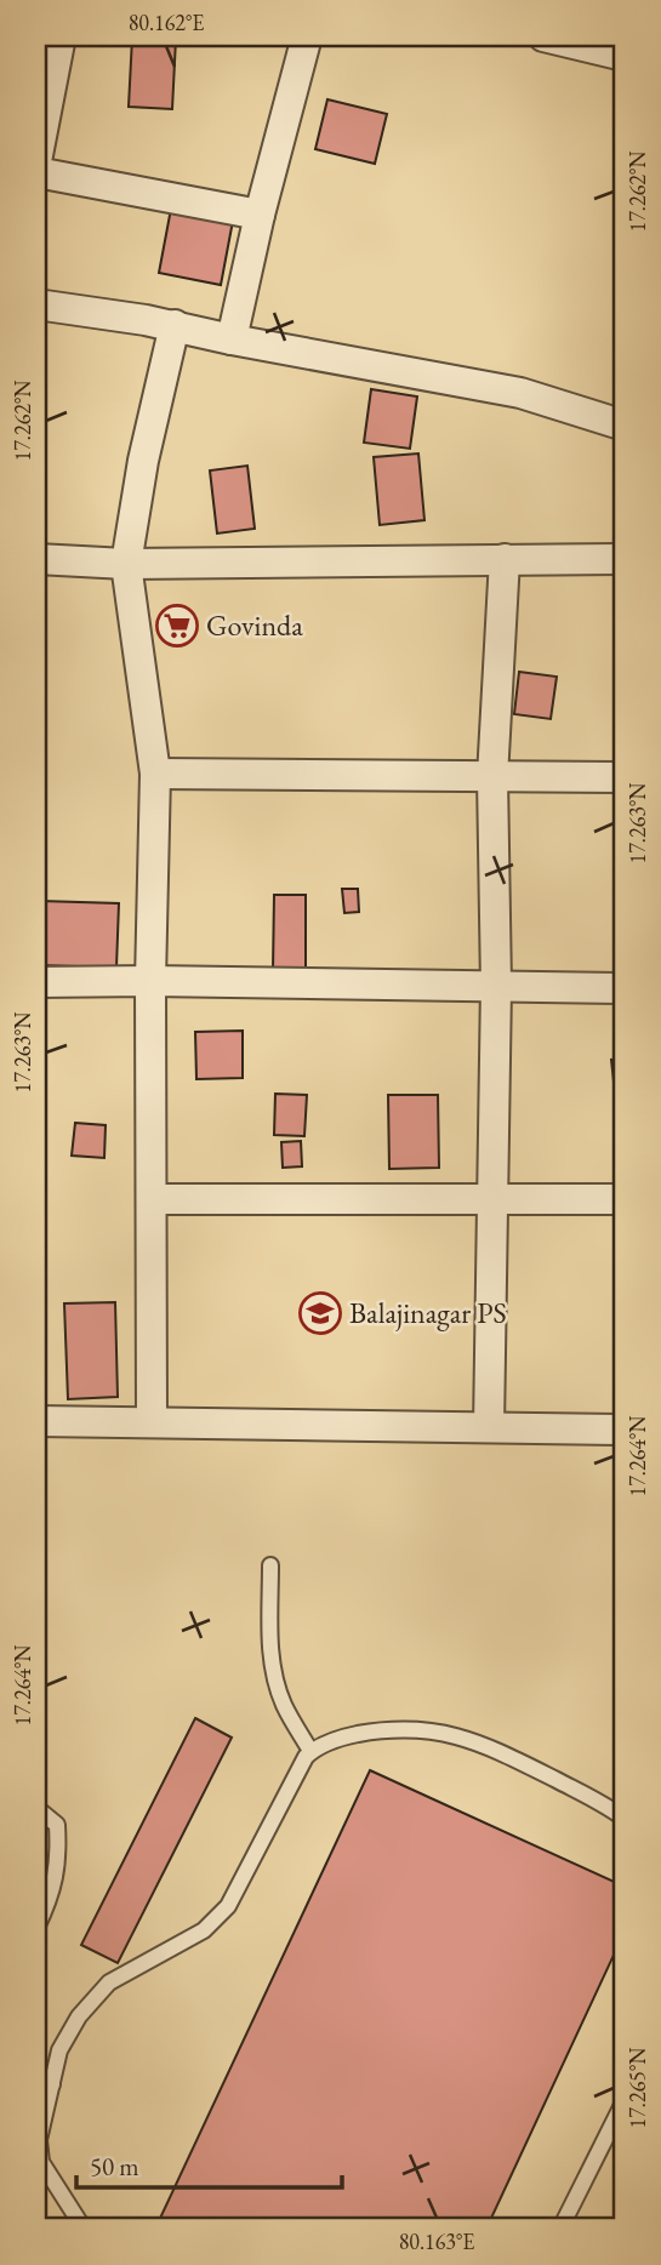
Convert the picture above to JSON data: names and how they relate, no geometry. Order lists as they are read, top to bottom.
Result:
{
  "places": {
    "supermarket": ["Govinda"],
    "school or university": ["Balajinagar PS"]
  },
  "scale_bar": "50 m",
  "coordinates": [
    "80.162°E",
    "17.262°N",
    "17.263°N",
    "17.264°N",
    "17.265°N",
    "80.163°E"
  ]
}
